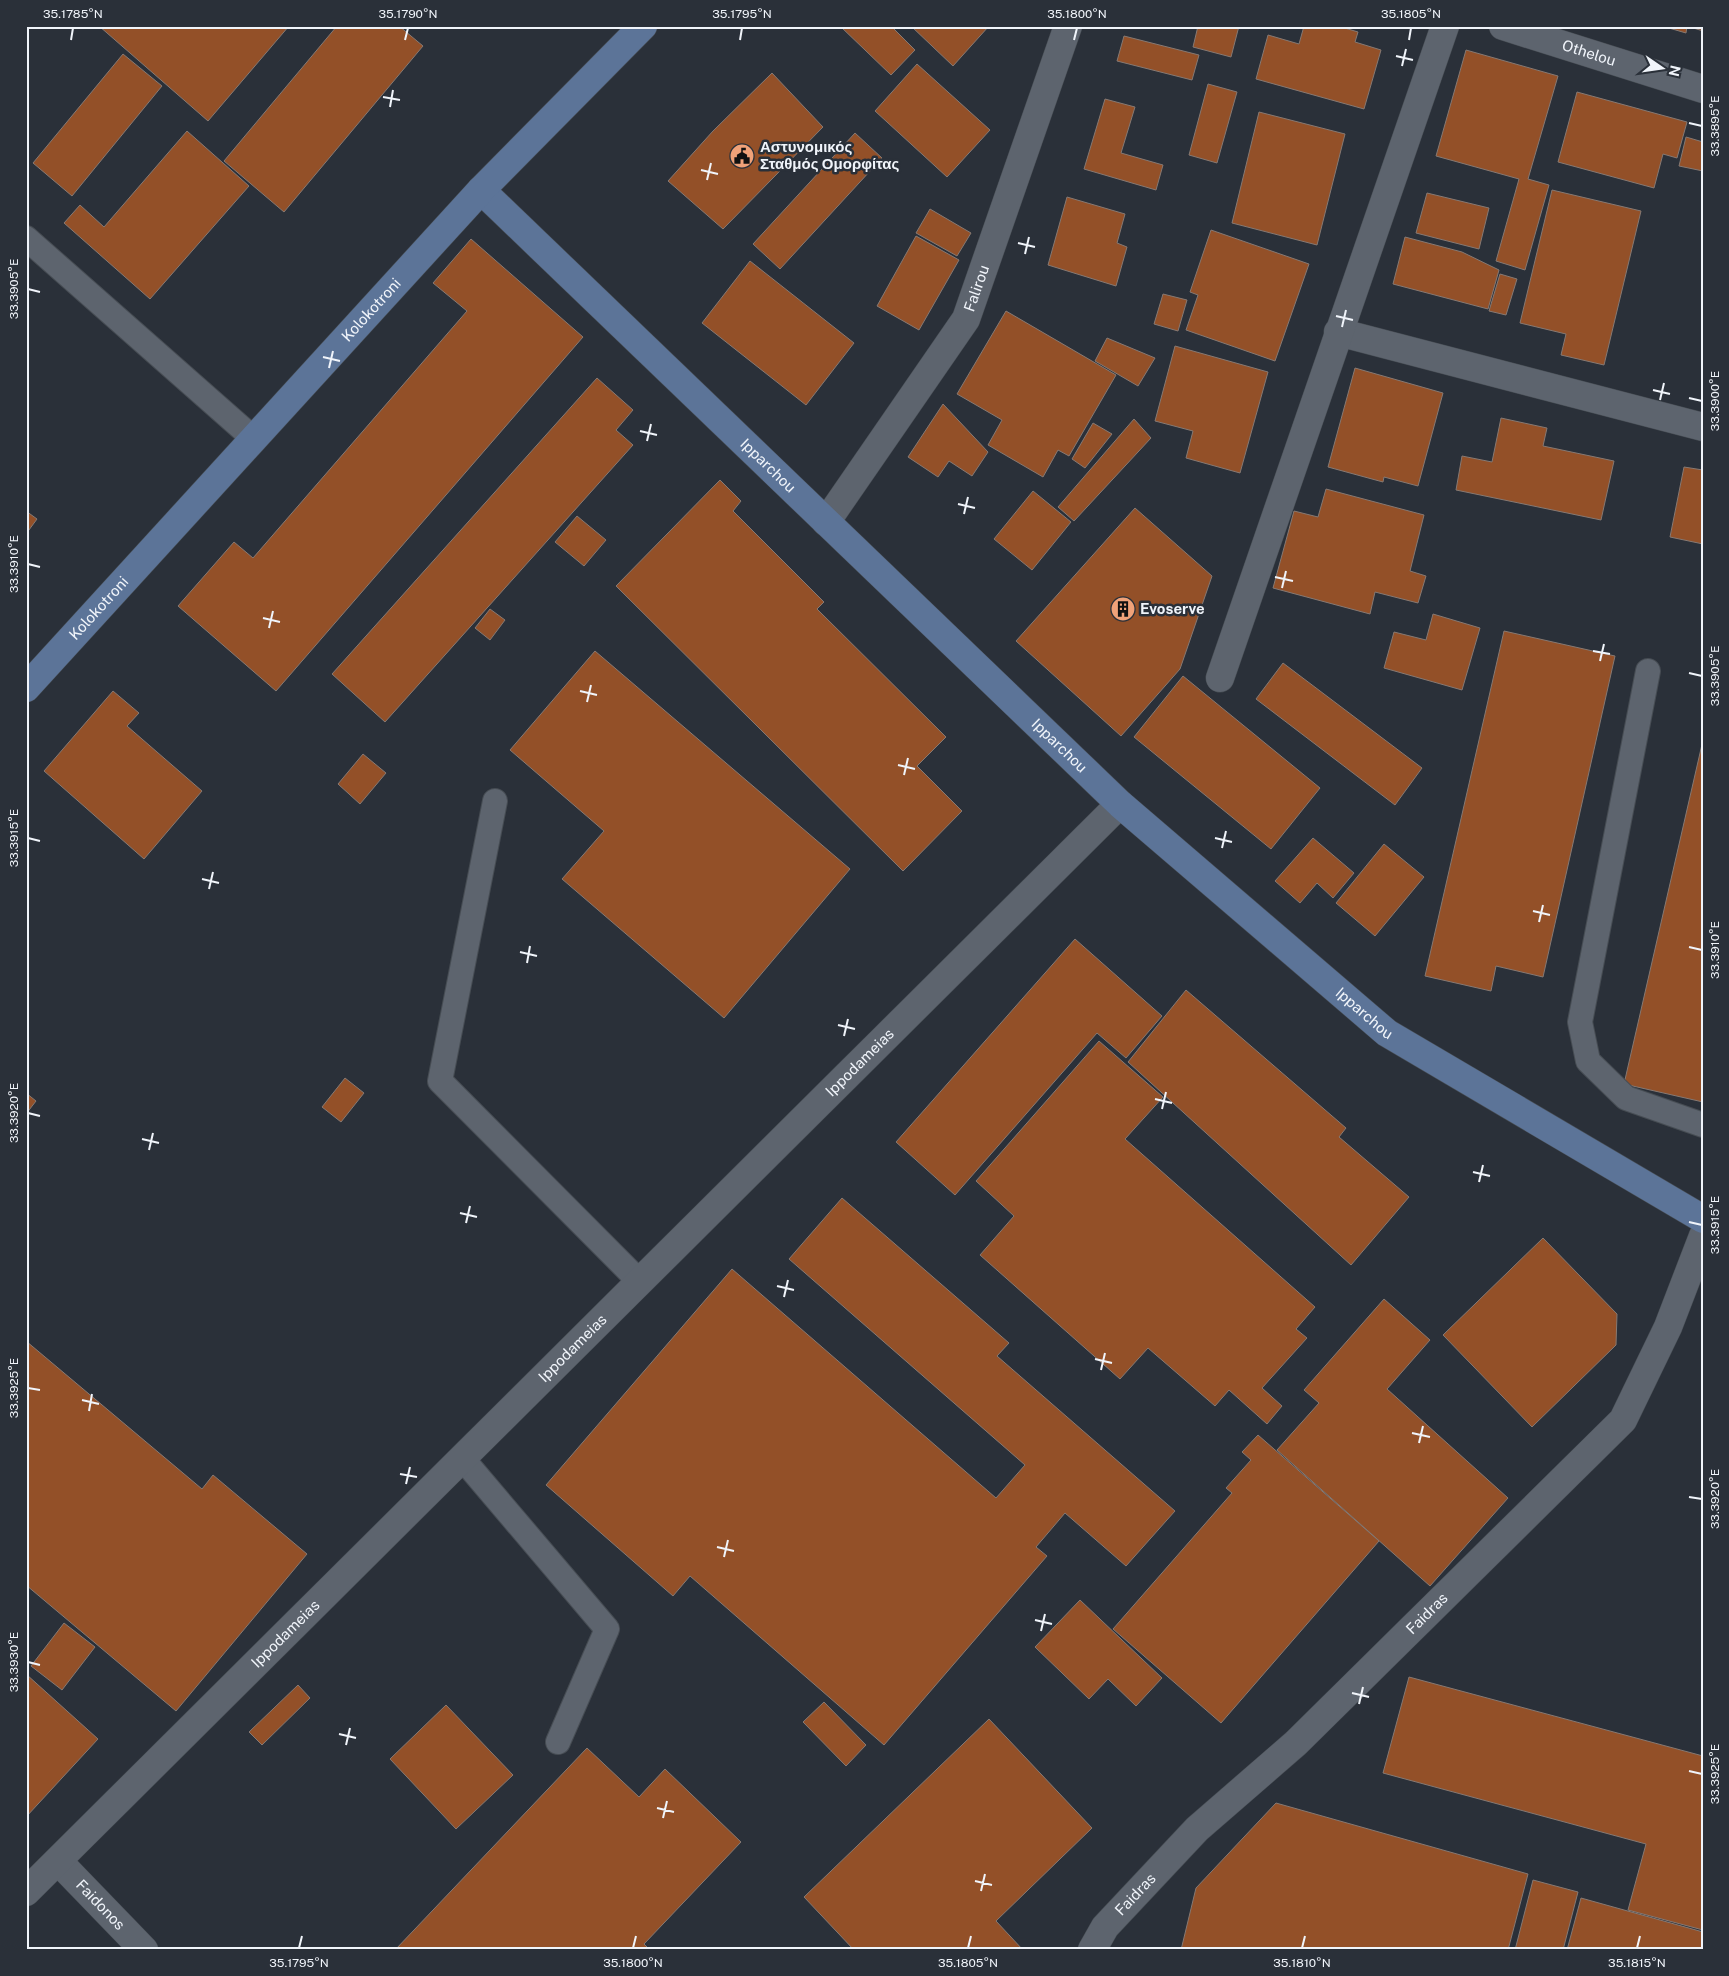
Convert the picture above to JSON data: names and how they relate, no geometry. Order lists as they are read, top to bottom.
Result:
{
  "streets": {
    "street": [
      "Othelou",
      "Falirou",
      "Kolokotroni",
      "Ipparchou",
      "Ippodameias",
      "Faidras",
      "Faidonos"
    ]
  },
  "crossings": [
    ["Falirou", "Ipparchou"],
    ["Kolokotroni", "Ipparchou"],
    ["Ipparchou", "Ippodameias"],
    ["Ippodameias", "Faidonos"]
  ],
  "places": {
    "public building": ["Αστυνομικός Σταθμός Ομορφίτας"],
    "building": ["Evoserve"]
  },
  "north": "right",
  "coordinates": [
    "35.1785°N",
    "35.1790°N",
    "35.1795°N",
    "35.1800°N",
    "35.1805°N",
    "33.3895°E",
    "33.3905°E",
    "33.3900°E",
    "33.3910°E",
    "33.3915°E",
    "33.3920°E",
    "33.3925°E",
    "33.3930°E",
    "35.1810°N",
    "35.1815°N"
  ]
}
